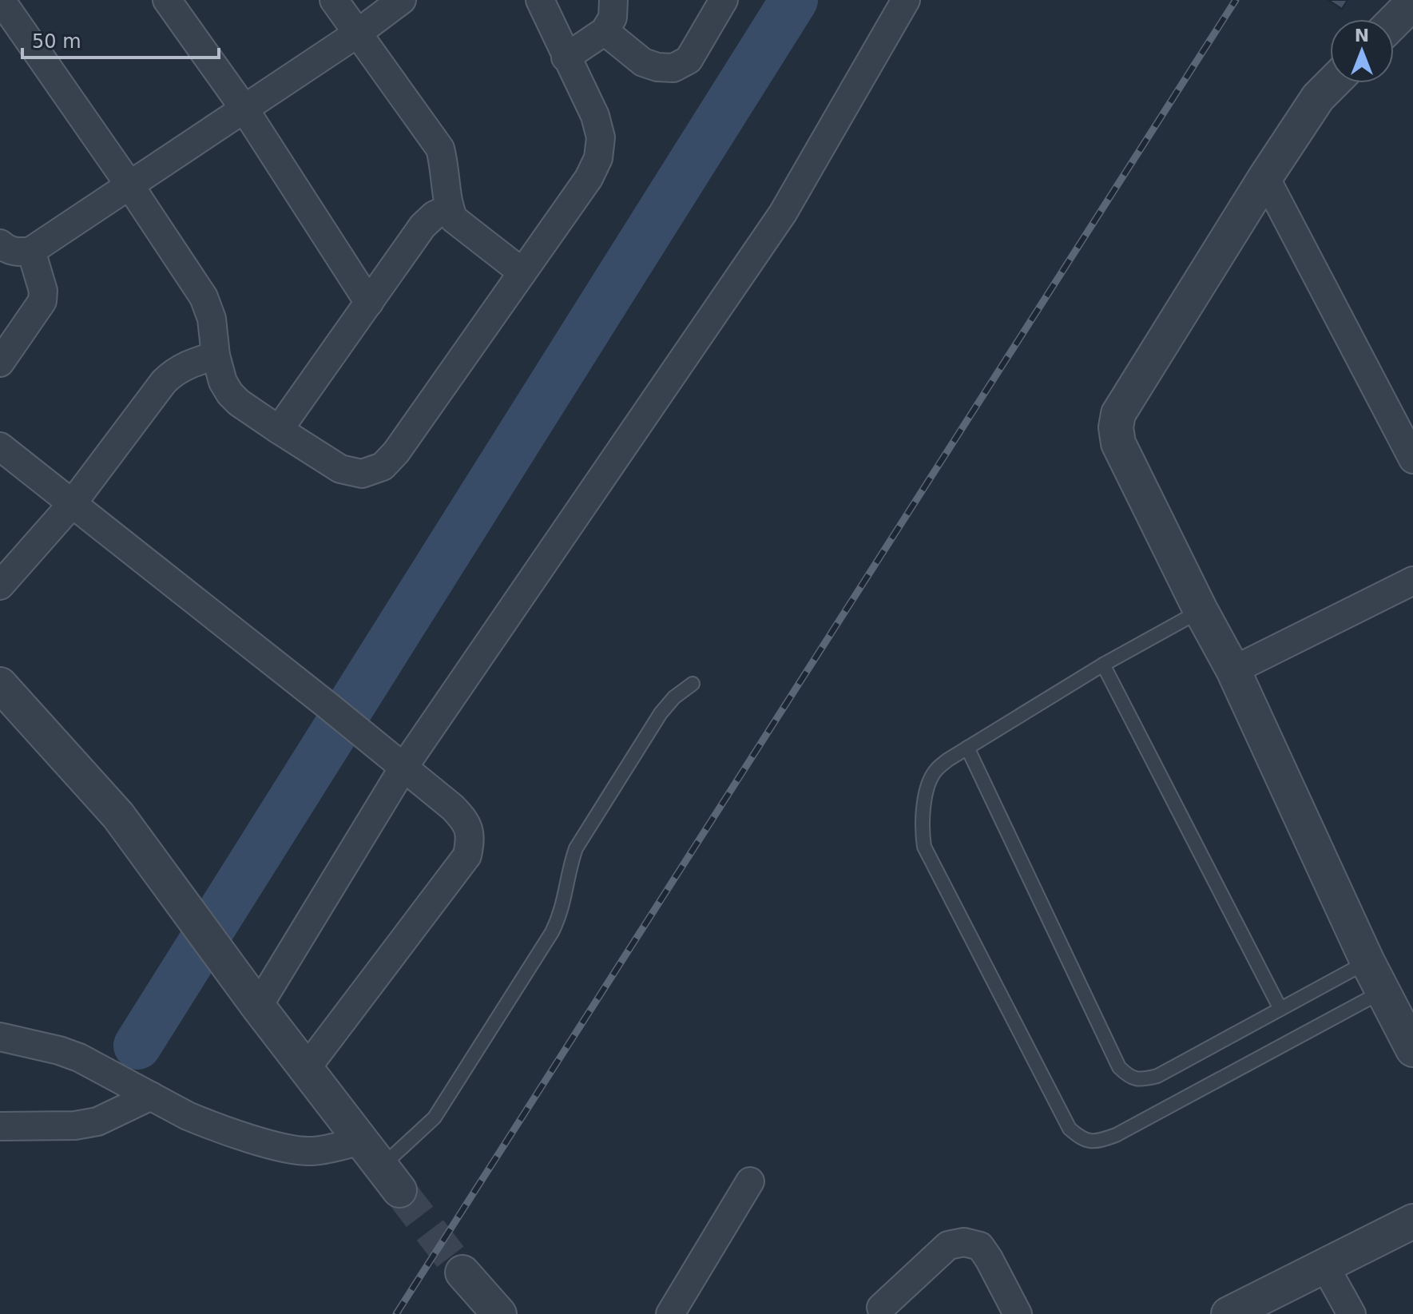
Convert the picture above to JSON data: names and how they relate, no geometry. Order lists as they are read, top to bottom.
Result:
{
  "scale_bar": "50 m",
  "north": "top"
}
